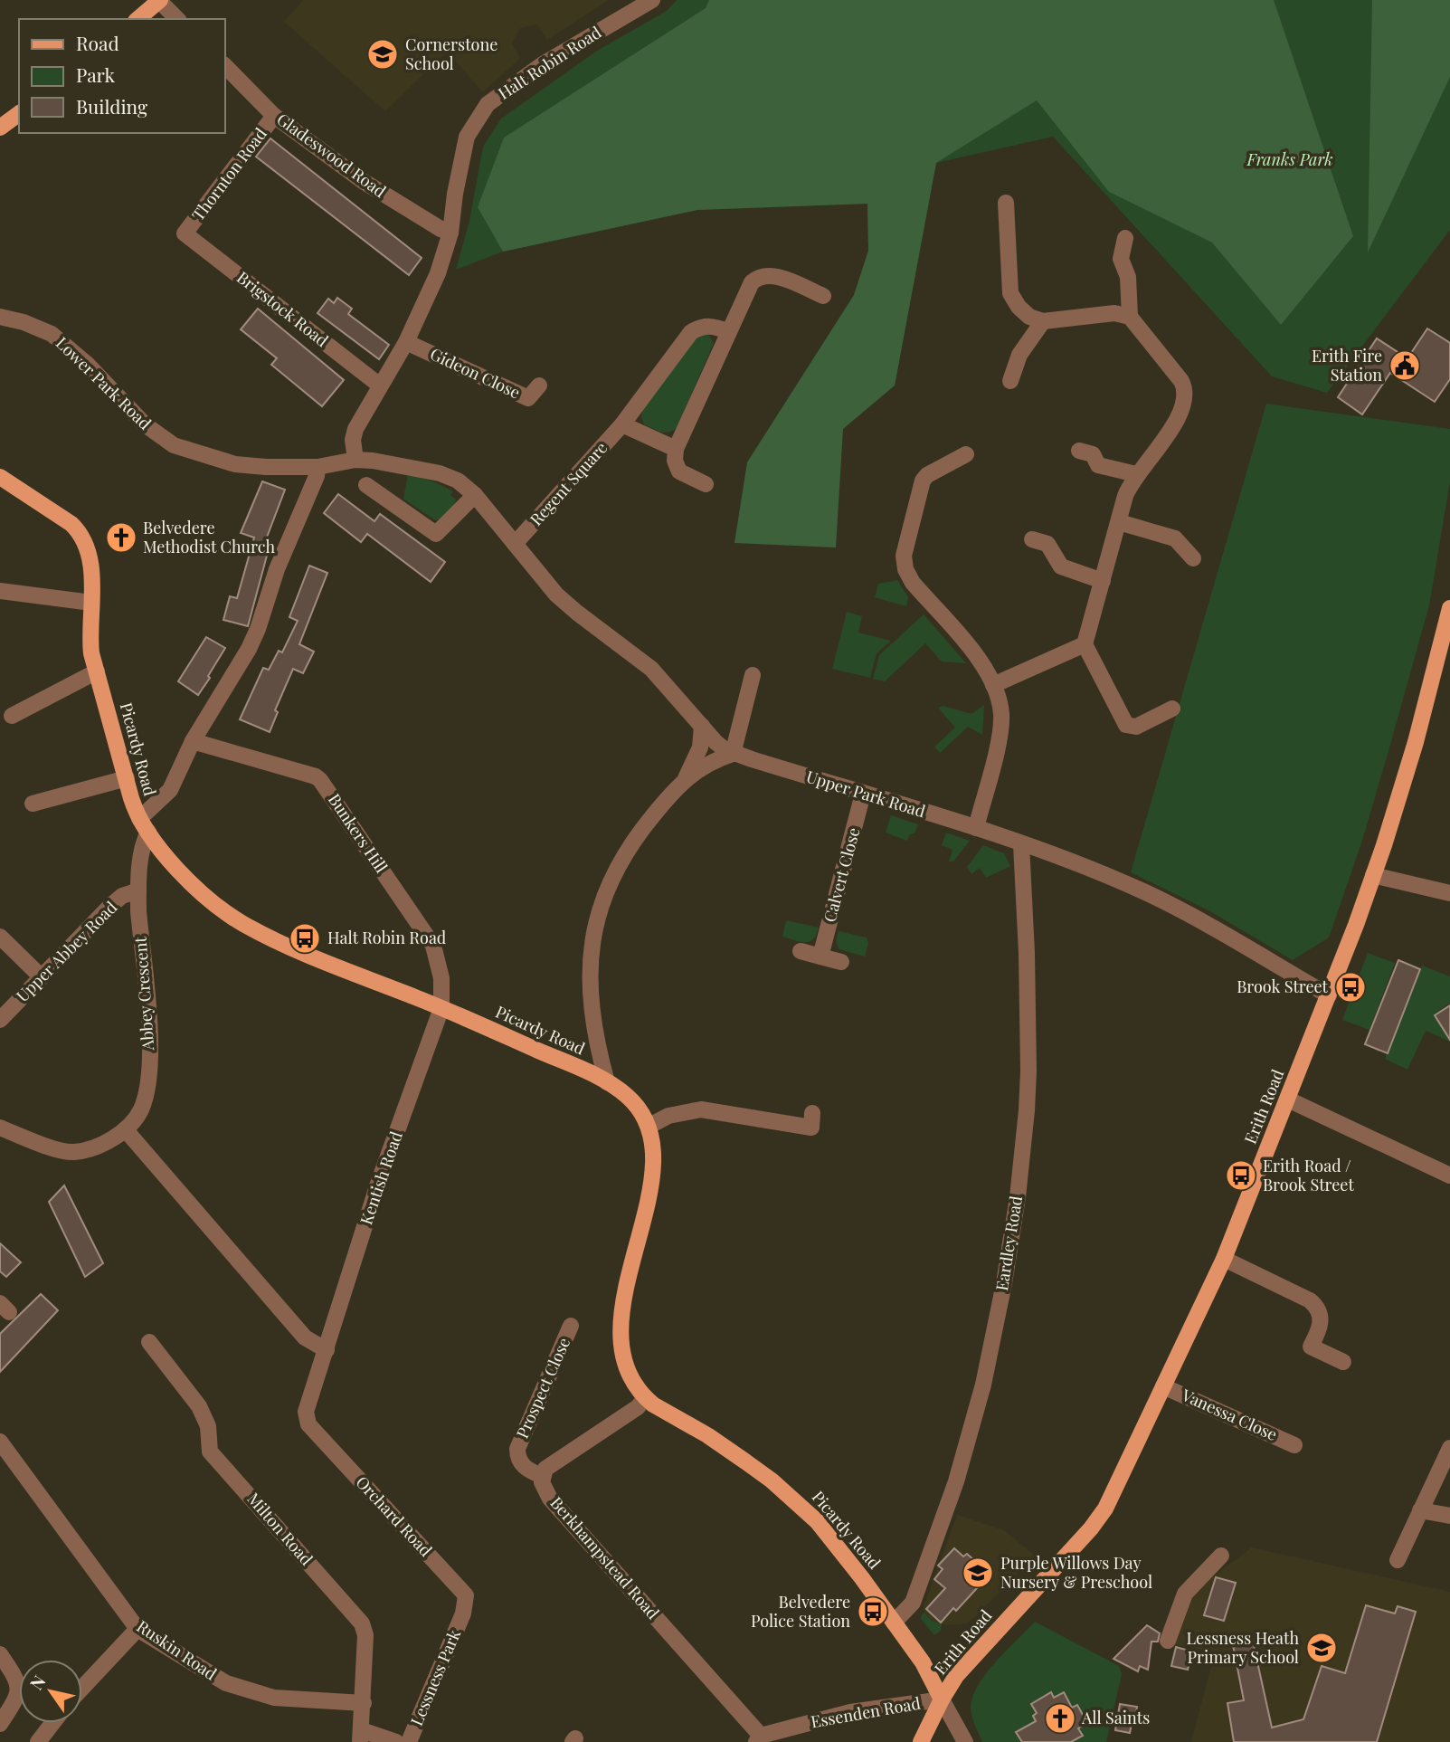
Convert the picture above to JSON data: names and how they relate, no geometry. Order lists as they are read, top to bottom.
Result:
{
  "streets": {
    "main road": ["Picardy Road", "Erith Road"],
    "street": [
      "Halt Robin Road",
      "Gladeswood Road",
      "Thornton Road",
      "Brigstock Road",
      "Gideon Close",
      "Lower Park Road",
      "Regent Square",
      "Upper Park Road",
      "Bunkers Hill",
      "Calvert Close",
      "Upper Abbey Road",
      "Abbey Crescent",
      "Kentish Road",
      "Eardley Road",
      "Prospect Close",
      "Vanessa Close",
      "Orchard Road",
      "Milton Road",
      "Berkhampstead Road",
      "Ruskin Road",
      "Lessness Park",
      "Essenden Road"
    ]
  },
  "crossings": [
    ["Halt Robin Road", "Gladeswood Road"],
    ["Halt Robin Road", "Brigstock Road"],
    ["Halt Robin Road", "Gideon Close"],
    ["Halt Robin Road", "Upper Park Road"],
    ["Gladeswood Road", "Thornton Road"],
    ["Thornton Road", "Brigstock Road"],
    ["Lower Park Road", "Upper Park Road"],
    ["Regent Square", "Upper Park Road"],
    ["Picardy Road", "Bunkers Hill"],
    ["Picardy Road", "Abbey Crescent"],
    ["Picardy Road", "Erith Road"],
    ["Picardy Road", "Kentish Road"],
    ["Picardy Road", "Eardley Road"],
    ["Picardy Road", "Essenden Road"],
    ["Upper Park Road", "Calvert Close"],
    ["Upper Park Road", "Erith Road"],
    ["Upper Park Road", "Eardley Road"],
    ["Bunkers Hill", "Kentish Road"],
    ["Upper Abbey Road", "Abbey Crescent"],
    ["Erith Road", "Vanessa Close"],
    ["Erith Road", "Essenden Road"],
    ["Kentish Road", "Orchard Road"],
    ["Prospect Close", "Berkhampstead Road"],
    ["Orchard Road", "Lessness Park"],
    ["Milton Road", "Ruskin Road"],
    ["Berkhampstead Road", "Essenden Road"]
  ],
  "parks": ["Franks Park"],
  "places": {
    "school or university": ["Cornerstone School", "Purple Willows Day Nursery & Preschool", "Lessness Heath Primary School"],
    "public building": ["Erith Fire Station"],
    "church": ["Belvedere Methodist Church", "All Saints"],
    "bus stop": [
      "Halt Robin Road",
      "Brook Street",
      "Erith Road / Brook Street",
      "Belvedere Police Station"
    ]
  },
  "legend": ["Road", "Park", "Building"],
  "north": "top left"
}
